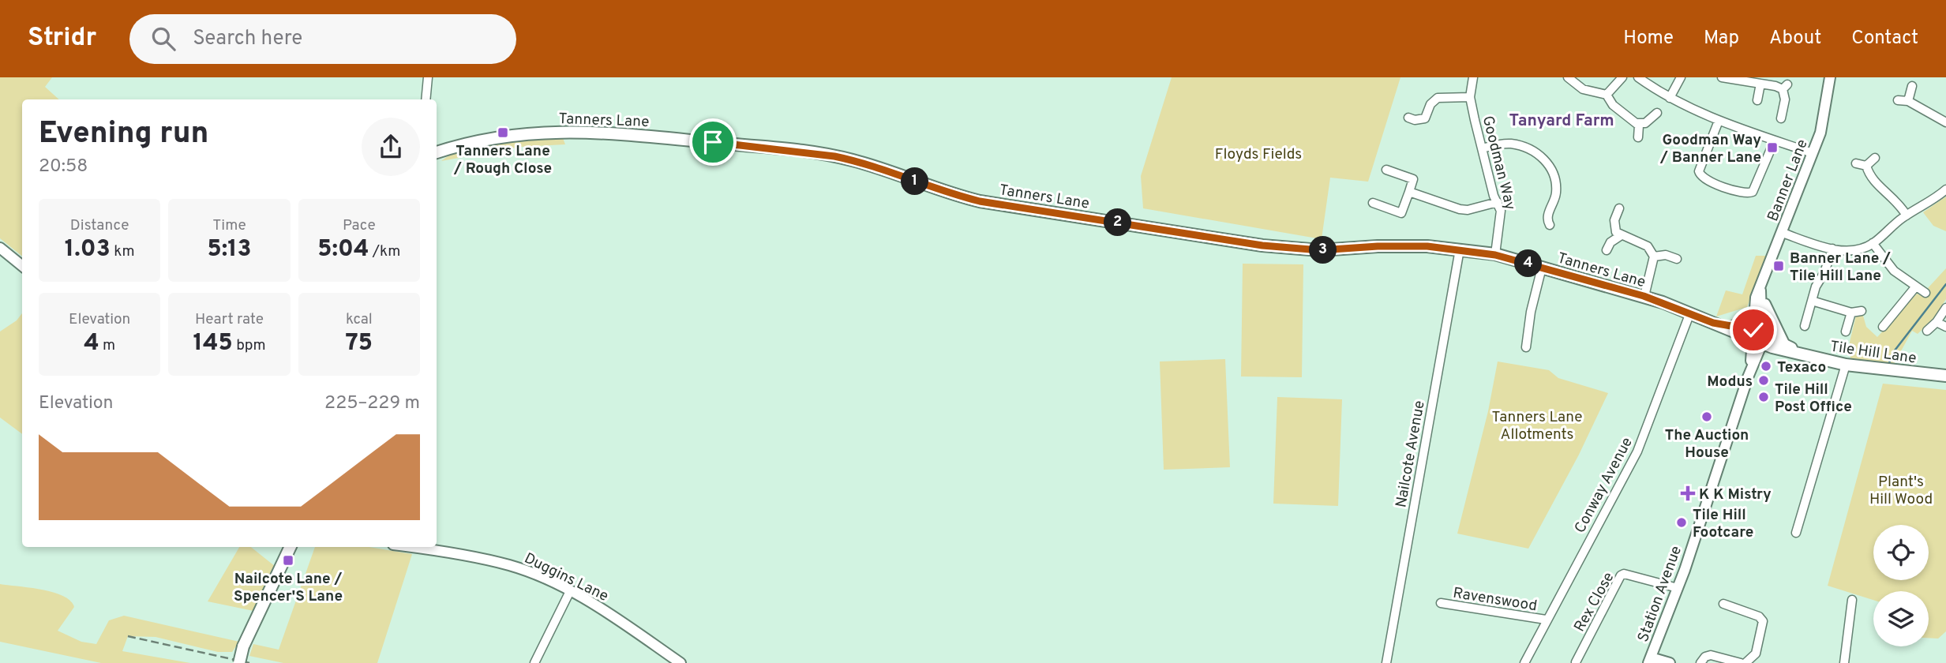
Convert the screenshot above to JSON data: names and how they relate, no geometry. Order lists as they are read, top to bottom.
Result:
{
  "streets": {
    "main road": ["Tanners Lane", "Tile Hill Lane"],
    "street": [
      "Goodman Way",
      "Banner Lane",
      "Nailcote Avenue",
      "Conway Avenue",
      "Duggins Lane",
      "Station Avenue",
      "Ravenswood",
      "Rex Close"
    ]
  },
  "crossings": [
    ["Tanners Lane", "Goodman Way"],
    ["Tanners Lane", "Banner Lane"],
    ["Tanners Lane", "Tile Hill Lane"],
    ["Tanners Lane", "Nailcote Avenue"],
    ["Tanners Lane", "Conway Avenue"],
    ["Tanners Lane", "Station Avenue"],
    ["Banner Lane", "Tile Hill Lane"],
    ["Banner Lane", "Station Avenue"],
    ["Tile Hill Lane", "Station Avenue"],
    ["Conway Avenue", "Ravenswood"],
    ["Station Avenue", "Rex Close"]
  ],
  "districts": ["Tanyard Farm"],
  "parks": ["Floyds Fields", "Tanners Lane Allotments", "Plant's Hill Wood"],
  "places": {
    "transit": [
      "Tanners Lane / Rough Close",
      "Goodman Way / Banner Lane",
      "Banner Lane / Tile Hill Lane",
      "Nailcote Lane / Spencer'S Lane"
    ],
    "other": [
      "Texaco",
      "Modus",
      "Tile Hill Post Office",
      "The Auction House",
      "Tile Hill Footcare"
    ],
    "health": ["K K Mistry"]
  },
  "page": {
    "header": "Stridr",
    "search": "Search here",
    "nav": [
      "Home",
      "Map",
      "About",
      "Contact"
    ],
    "heading": ["Evening run", "20:58"],
    "pins": [
      "1",
      "2",
      "3",
      "4"
    ],
    "stats": [
      ["Distance", "1.03 km"],
      ["Time", "5:13"],
      ["Pace", "5:04 /km"],
      ["Elevation", "4 m"],
      ["Heart rate", "145 bpm"],
      ["kcal", "75"]
    ],
    "chart": ["Elevation", "225–229 m"]
  }
}
